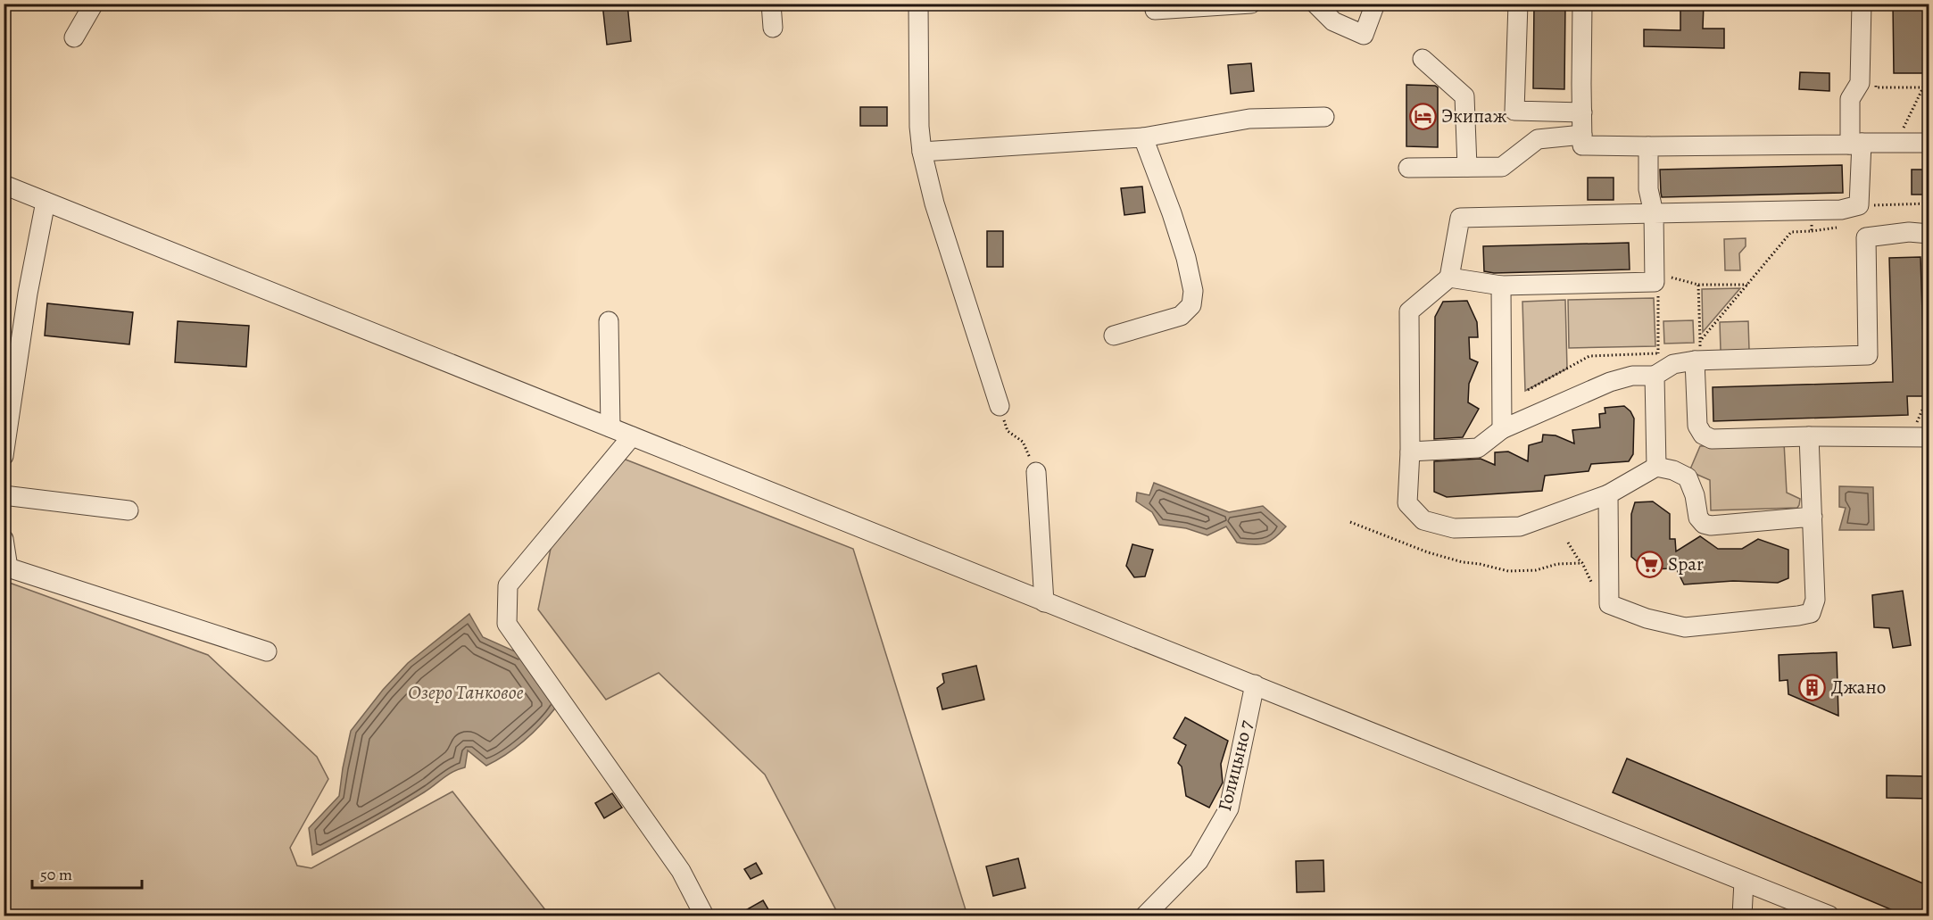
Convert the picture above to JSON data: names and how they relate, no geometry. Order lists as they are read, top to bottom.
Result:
{
  "streets": {
    "street": ["Голицыно 7"]
  },
  "water": ["Озеро Танковое"],
  "places": {
    "hotel": ["Экипаж"],
    "supermarket": ["Spar"],
    "building": ["Джано"]
  },
  "scale_bar": "50 m"
}
